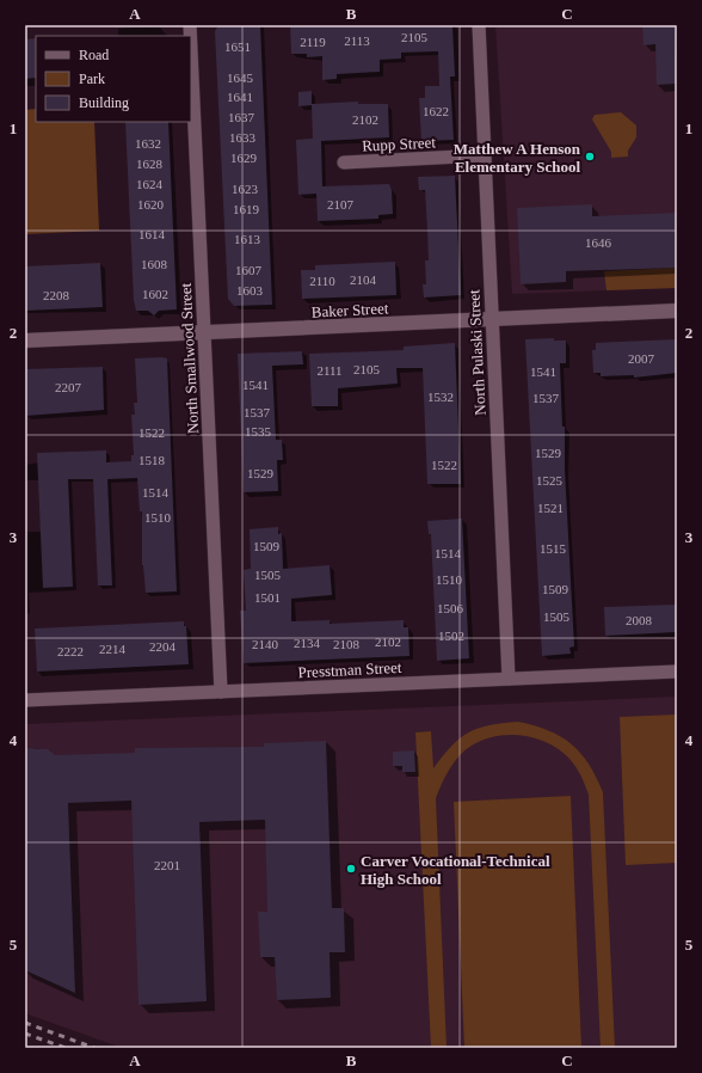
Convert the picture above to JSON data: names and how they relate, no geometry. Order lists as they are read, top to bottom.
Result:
{
  "streets": {
    "street": [
      "Rupp Street",
      "Baker Street",
      "North Pulaski Street",
      "North Smallwood Street",
      "Presstman Street"
    ]
  },
  "crossings": [
    ["Rupp Street", "North Pulaski Street"],
    ["Baker Street", "North Pulaski Street"],
    ["Baker Street", "North Smallwood Street"],
    ["North Pulaski Street", "Presstman Street"],
    ["North Smallwood Street", "Presstman Street"]
  ],
  "places": ["Matthew A Henson Elementary School", "Carver Vocational-Technical High School"],
  "house_numbers": [
    "2105",
    "2113",
    "2119",
    "1651",
    "1645",
    "1641",
    "1622",
    "1637",
    "2102",
    "1633",
    "1632",
    "1629",
    "1628",
    "1624",
    "1623",
    "1620",
    "2107",
    "1619",
    "1614",
    "1613",
    "1646",
    "1608",
    "1607",
    "2104",
    "2110",
    "1603",
    "1602",
    "2208",
    "2007",
    "2105",
    "2111",
    "1541",
    "1541",
    "2207",
    "1532",
    "1537",
    "1537",
    "1535",
    "1522",
    "1529",
    "1518",
    "1522",
    "1529",
    "1525",
    "1514",
    "1521",
    "1510",
    "1509",
    "1515",
    "1514",
    "1505",
    "1510",
    "1509",
    "1501",
    "1506",
    "1505",
    "2008",
    "1502",
    "2102",
    "2134",
    "2140",
    "2108",
    "2204",
    "2214",
    "2222",
    "2201"
  ],
  "legend": ["Road", "Park", "Building"],
  "grid": {
    "columns": ["A", "B", "C"],
    "rows": [
      "1",
      "2",
      "3",
      "4",
      "5"
    ]
  }
}
